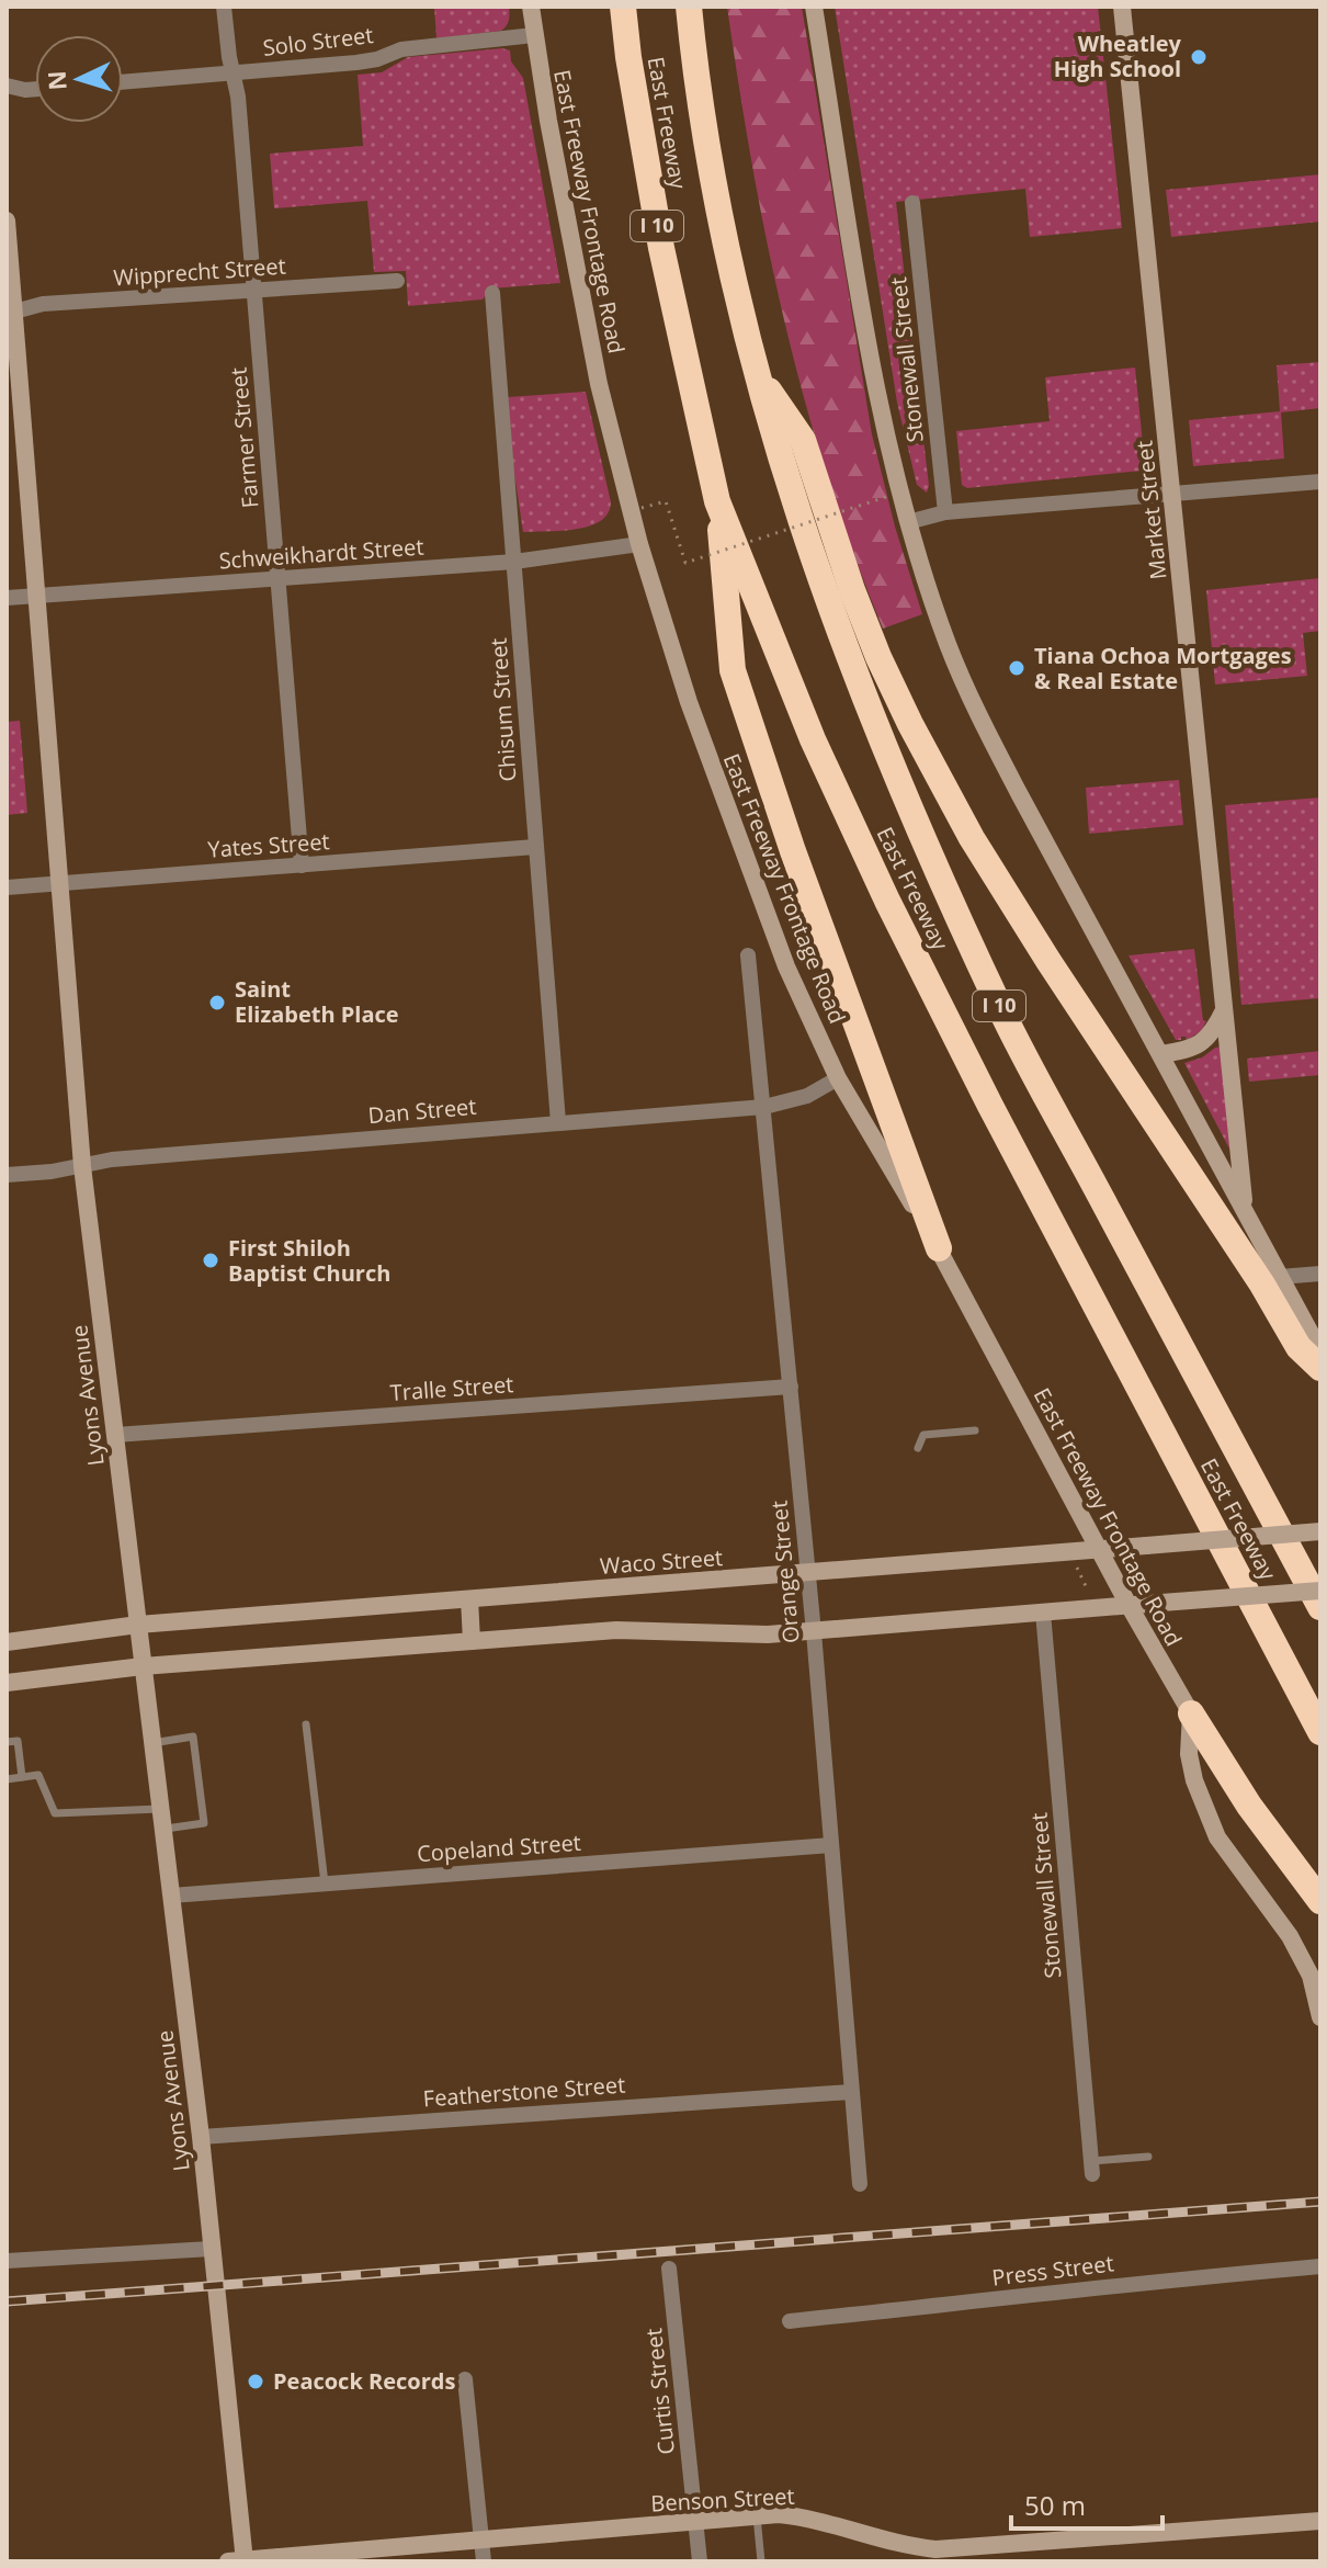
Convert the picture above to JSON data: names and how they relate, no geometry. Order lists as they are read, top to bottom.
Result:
{
  "streets": {
    "highway": ["East Freeway", "I 10"],
    "main road": [
      "East Freeway Frontage Road",
      "Market Street",
      "Lyons Avenue",
      "Waco Street",
      "Benson Street"
    ],
    "street": [
      "Solo Street",
      "Wipprecht Street",
      "Stonewall Street",
      "Farmer Street",
      "Schweikhardt Street",
      "Chisum Street",
      "Yates Street",
      "Dan Street",
      "Tralle Street",
      "Orange Street",
      "Copeland Street",
      "Featherstone Street",
      "Press Street",
      "Curtis Street"
    ]
  },
  "crossings": [
    ["Solo Street", "East Freeway Frontage Road"],
    ["Solo Street", "Farmer Street"],
    ["East Freeway Frontage Road", "Schweikhardt Street"],
    ["East Freeway Frontage Road", "Dan Street"],
    ["East Freeway Frontage Road", "Waco Street"],
    ["Wipprecht Street", "Farmer Street"],
    ["Wipprecht Street", "Lyons Avenue"],
    ["Farmer Street", "Schweikhardt Street"],
    ["Farmer Street", "Yates Street"],
    ["Schweikhardt Street", "Chisum Street"],
    ["Schweikhardt Street", "Lyons Avenue"],
    ["Chisum Street", "Yates Street"],
    ["Chisum Street", "Dan Street"],
    ["Yates Street", "Lyons Avenue"],
    ["Dan Street", "Lyons Avenue"],
    ["Dan Street", "Orange Street"],
    ["Tralle Street", "Lyons Avenue"],
    ["Tralle Street", "Orange Street"],
    ["Lyons Avenue", "Waco Street"],
    ["Lyons Avenue", "Copeland Street"],
    ["Lyons Avenue", "Featherstone Street"],
    ["Lyons Avenue", "Benson Street"],
    ["Waco Street", "Orange Street"],
    ["Orange Street", "Copeland Street"],
    ["Orange Street", "Featherstone Street"],
    ["Curtis Street", "Benson Street"]
  ],
  "places": [
    "Wheatley High School",
    "Tiana Ochoa Mortgages & Real Estate",
    "Saint Elizabeth Place",
    "First Shiloh Baptist Church",
    "Peacock Records"
  ],
  "scale_bar": "50 m",
  "north": "left"
}
